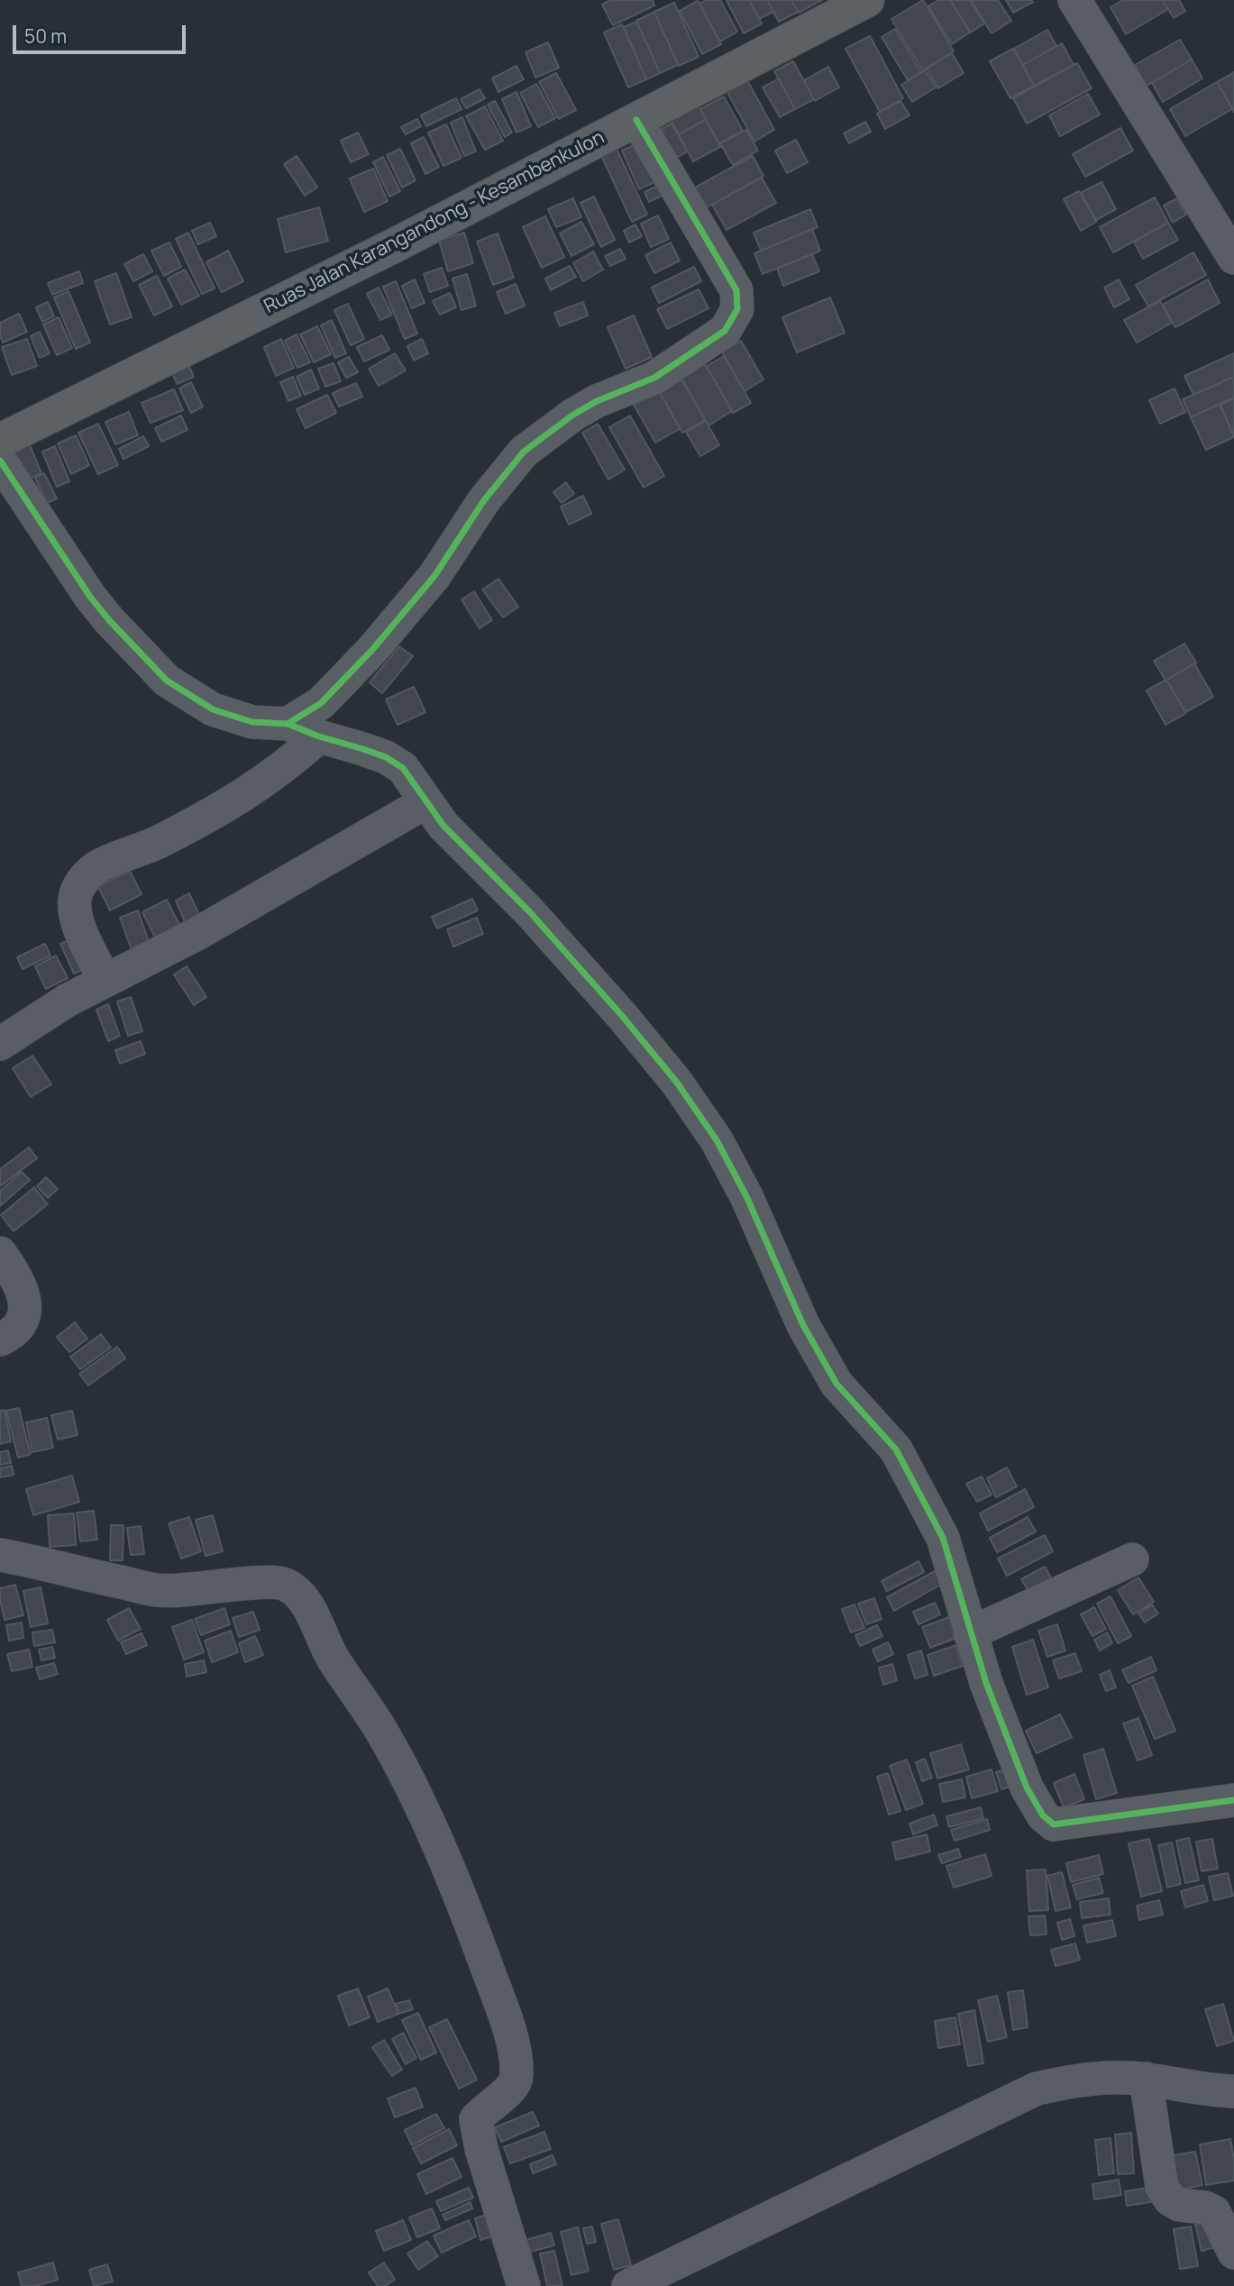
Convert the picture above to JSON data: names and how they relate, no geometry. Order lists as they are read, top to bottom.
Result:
{
  "streets": {
    "main road": ["Ruas Jalan Karangandong - Kesambenkulon"]
  },
  "scale_bar": "50 m"
}
